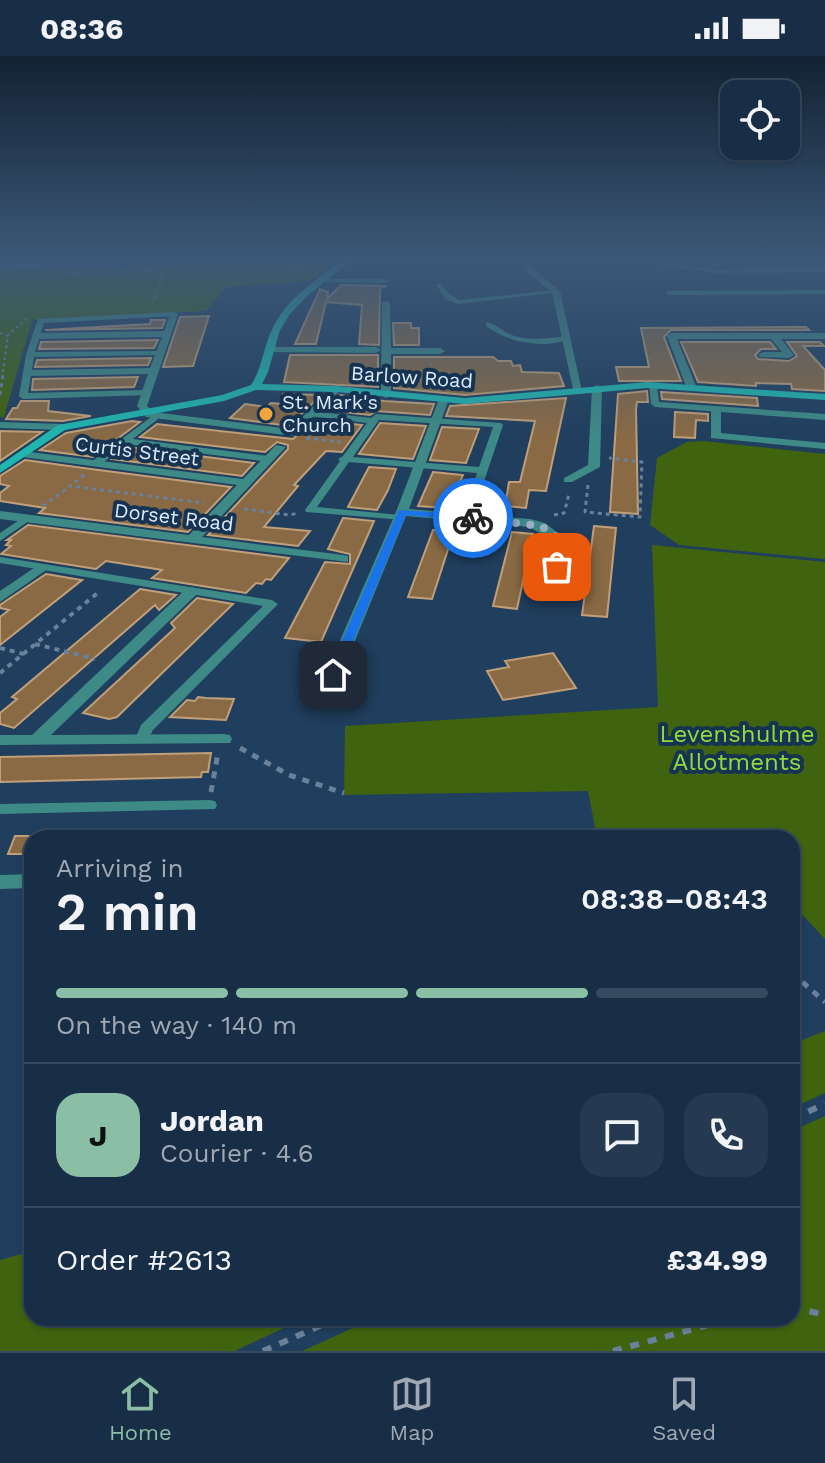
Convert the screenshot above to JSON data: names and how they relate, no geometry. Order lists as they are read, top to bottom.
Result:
{
  "streets": {
    "main road": ["Barlow Road"],
    "street": ["Curtis Street", "Dorset Road"]
  },
  "parks": ["Levenshulme Allotments"],
  "places": ["St. Mark's Church"],
  "page": {
    "status": "08:36",
    "heading": ["2 min", "Arriving in", "08:38–08:43"],
    "panel": [
      "Jordan",
      "Courier · 4.6",
      "Order #2613",
      "£34.99"
    ],
    "bar": "On the way · 140 m",
    "round": "J",
    "tabs": ["Home", "Map", "Saved"]
  }
}
